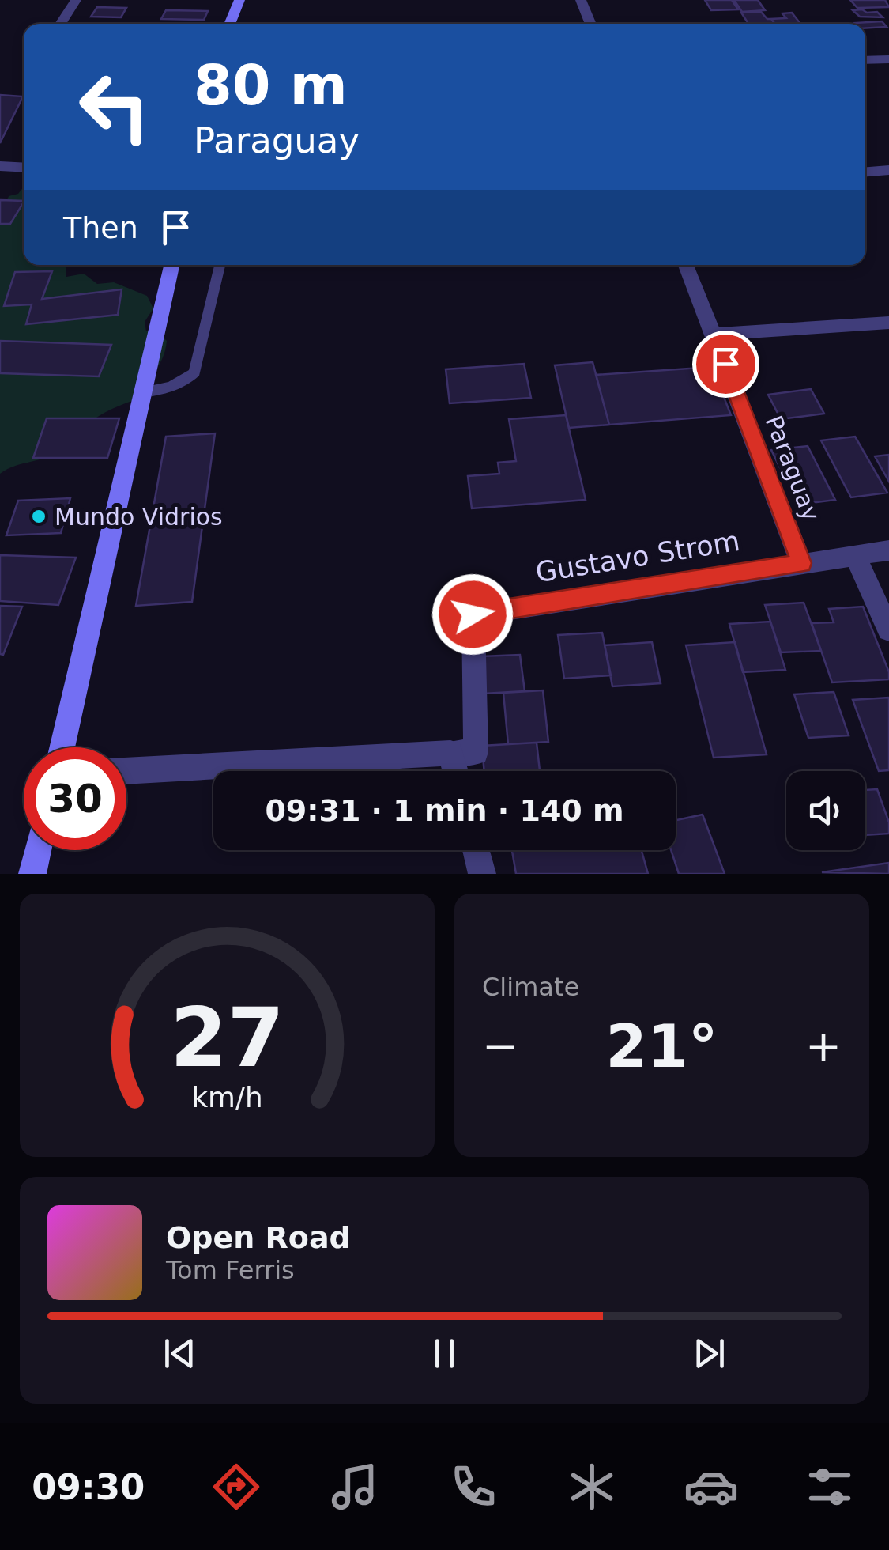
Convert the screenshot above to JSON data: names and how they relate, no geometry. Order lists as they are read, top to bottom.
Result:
{
  "streets": {
    "street": ["Paraguay", "Gustavo Strom"]
  },
  "crossings": [
    ["Paraguay", "Gustavo Strom"]
  ],
  "places": ["Mundo Vidrios"],
  "page": {
    "turn": ["80 m", "Paraguay"],
    "then": "Then",
    "limit": "30",
    "trip": "09:31 · 1 min · 140 m",
    "tile": "Climate",
    "heat": ["−", "21°", "+"],
    "song": ["Open Road", "Tom Ferris"],
    "tabs": "09:30",
    "gauge": ["27", "km/h"]
  }
}
